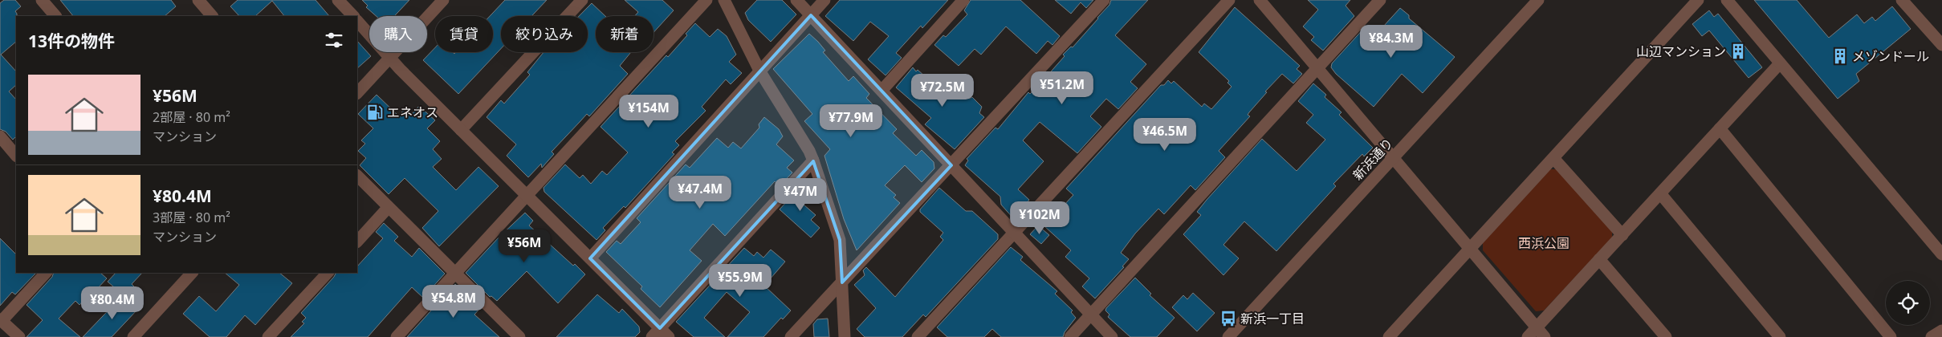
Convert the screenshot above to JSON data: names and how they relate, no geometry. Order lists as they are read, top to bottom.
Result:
{
  "streets": {
    "street": ["新浜通り"]
  },
  "parks": ["西浜公園"],
  "places": {
    "building": ["山辺マンション", "メゾンドール"],
    "fuel station": ["エネオス"],
    "bus stop": ["新浜一丁目"]
  },
  "page": {
    "chip": [
      "購入",
      "賃貸",
      "絞り込み",
      "新着"
    ],
    "heading": "13件の物件",
    "price": [
      "¥84.3M",
      "¥51.2M",
      "¥72.5M",
      "¥154M",
      "¥77.9M",
      "¥46.5M",
      "¥47.4M",
      "¥47M",
      "¥102M",
      "¥56M",
      "¥55.9M",
      "¥54.8M",
      "¥80.4M"
    ],
    "list": [
      {
        "name": "¥56M",
        "note": "2部屋 · 80 m² · マンション"
      },
      {
        "name": "¥80.4M",
        "note": "3部屋 · 80 m² · マンション"
      }
    ]
  }
}
